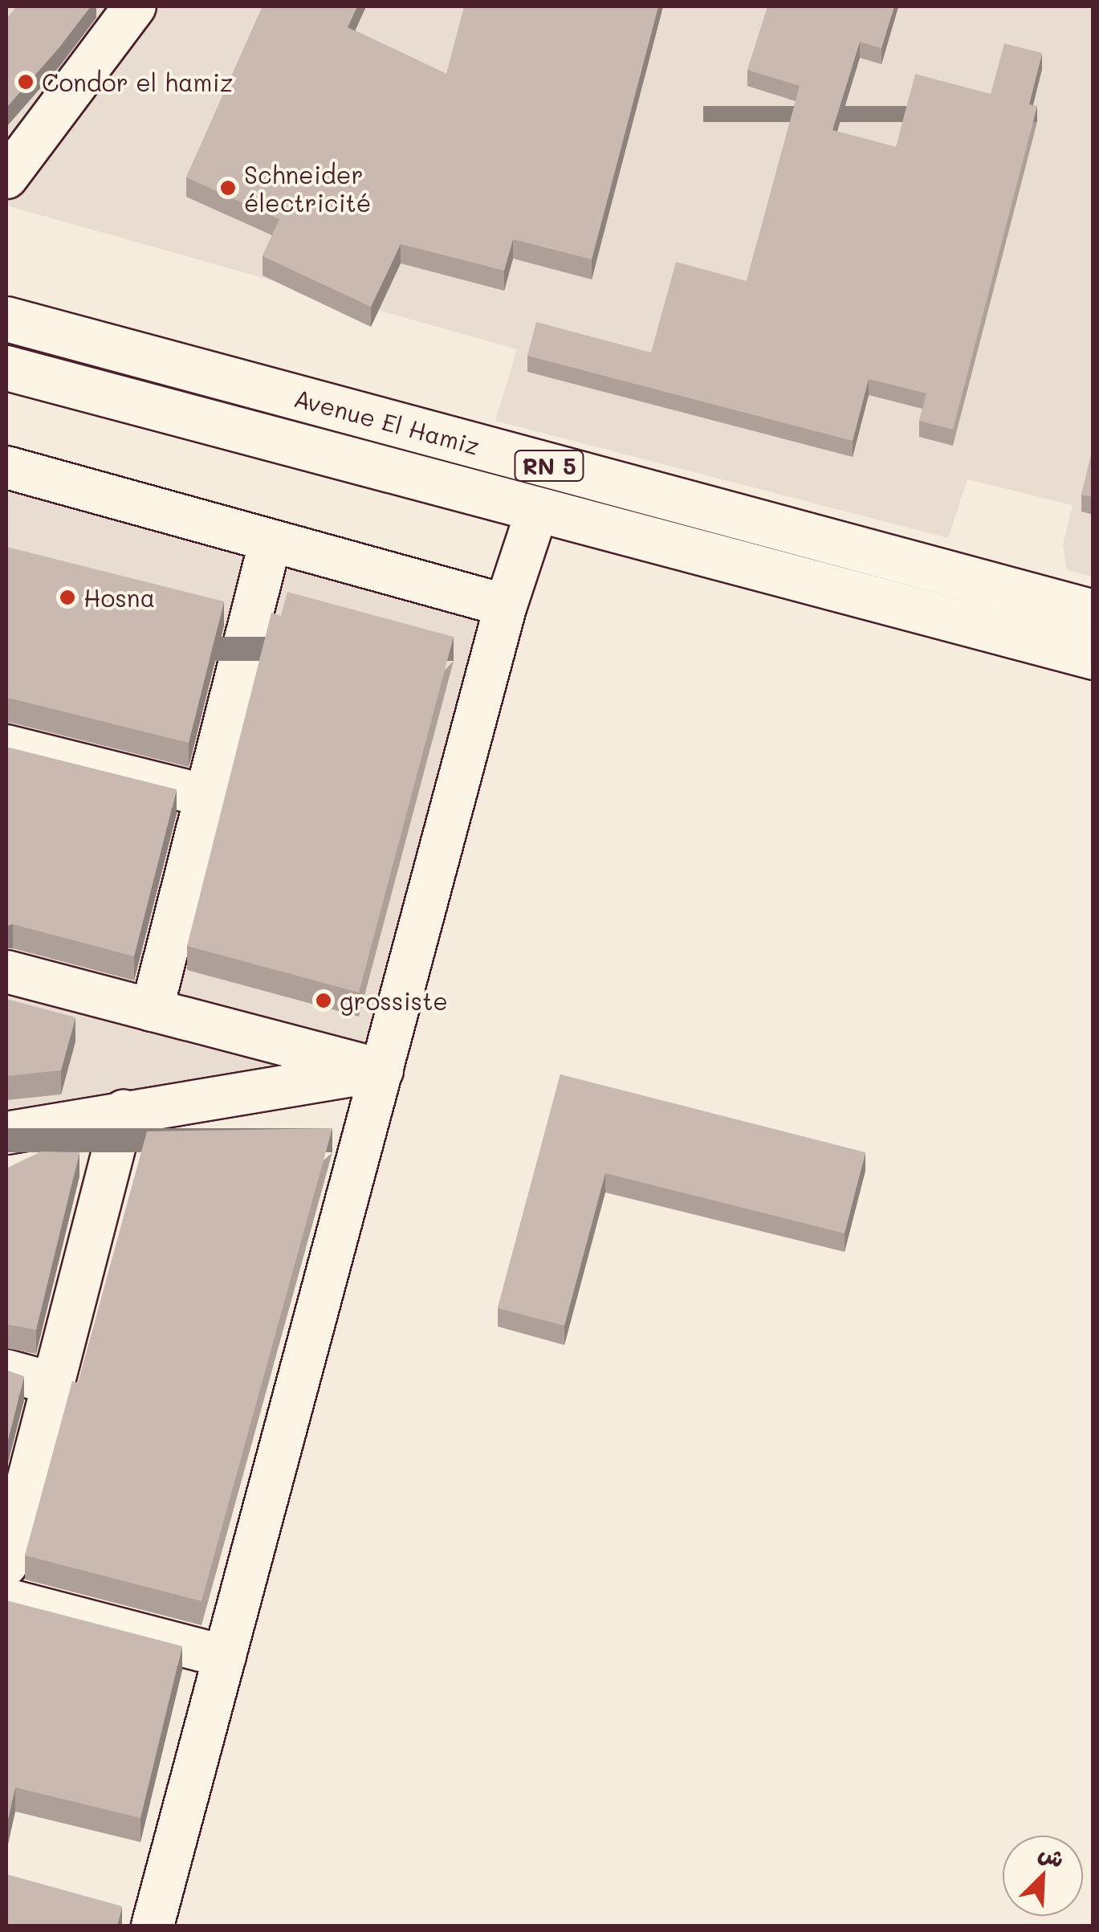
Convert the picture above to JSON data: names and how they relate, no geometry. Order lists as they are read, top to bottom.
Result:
{
  "streets": {
    "highway": ["Avenue El Hamiz", "RN 5"]
  },
  "places": [
    "Condor el hamiz",
    "Schneider électricité",
    "Hosna",
    "grossiste"
  ],
  "north": "top right"
}
